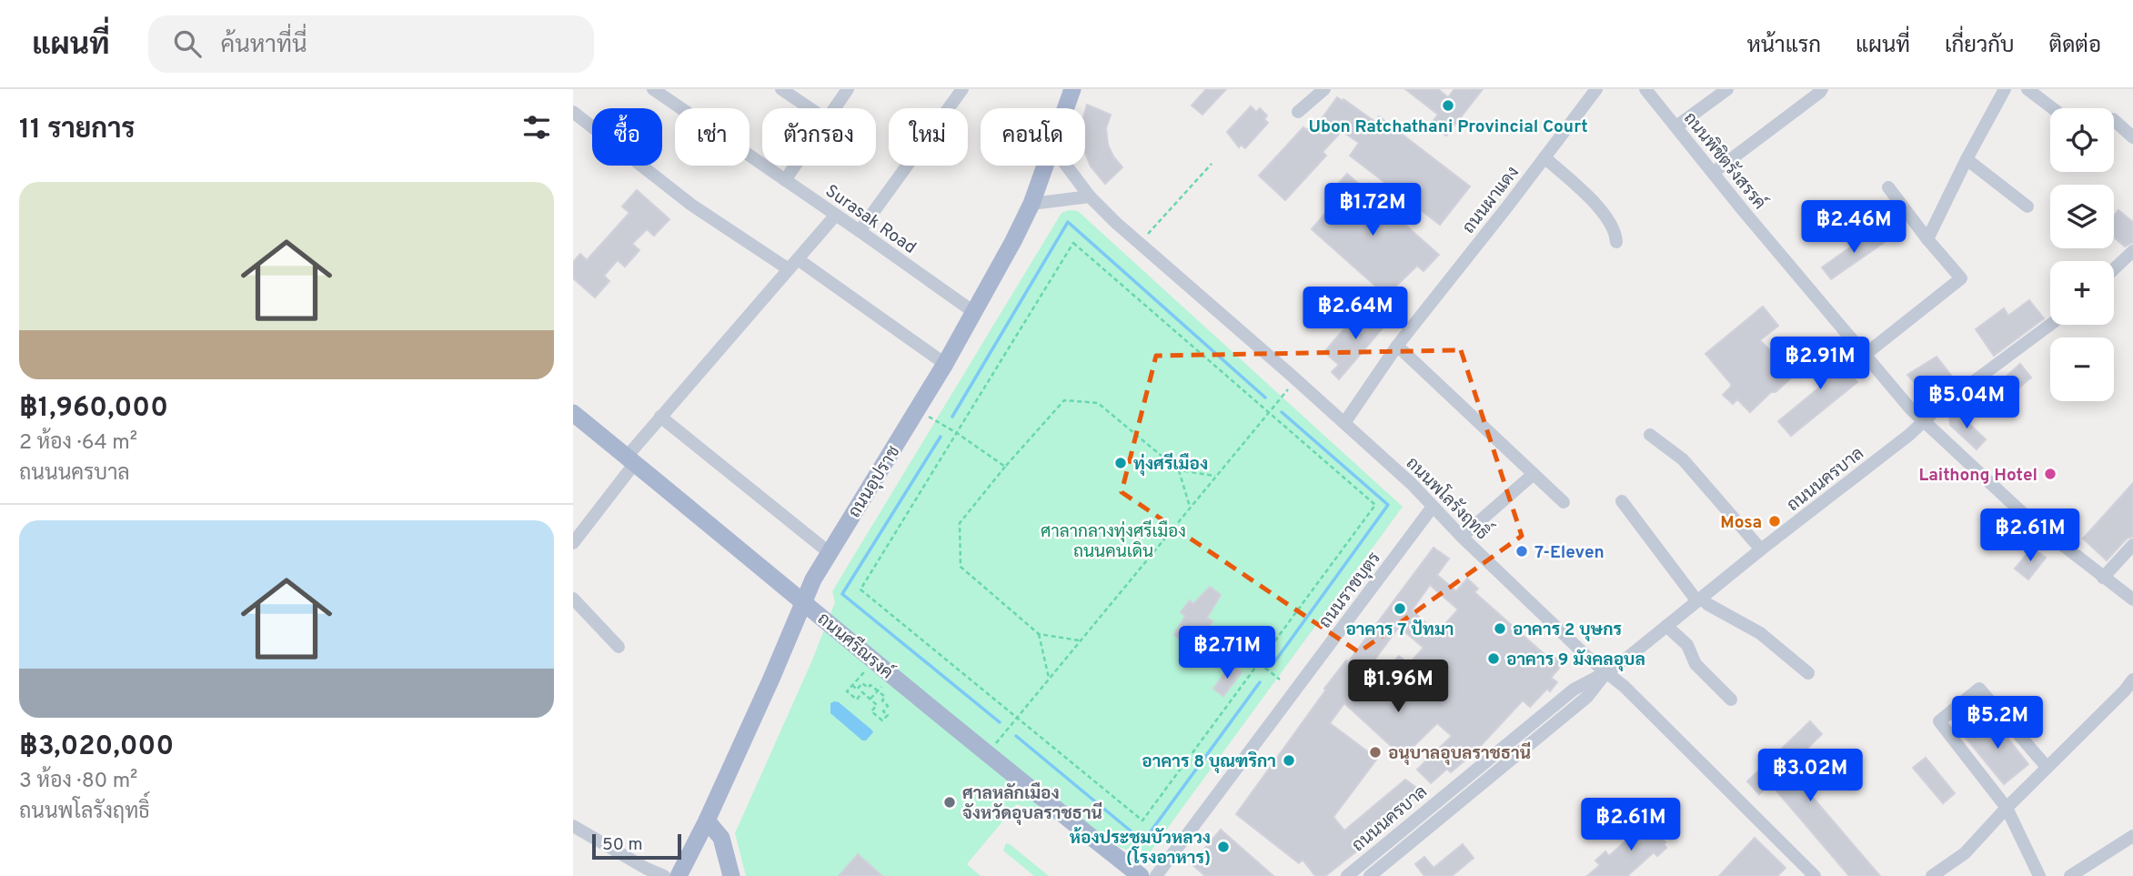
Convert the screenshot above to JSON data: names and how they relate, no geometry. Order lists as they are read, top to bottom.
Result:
{
  "streets": {
    "main road": ["ถนนอุปราช", "ถนนศรีณรงค์"],
    "street": [
      "ถนนพิชิตรังสรรค์",
      "ถนนผาแดง",
      "Surasak Road",
      "ถนนนครบาล",
      "ถนนพโลรังฤทธิ์",
      "ถนนราชบุตร"
    ]
  },
  "crossings": [
    ["ถนนพิชิตรังสรรค์", "ถนนนครบาล"],
    ["ถนนผาแดง", "ถนนพโลรังฤทธิ์"],
    ["Surasak Road", "ถนนอุปราช"],
    ["ถนนนครบาล", "ถนนพโลรังฤทธิ์"],
    ["ถนนอุปราช", "ถนนศรีณรงค์"],
    ["ถนนพโลรังฤทธิ์", "ถนนราชบุตร"]
  ],
  "parks": ["ศาลากลางทุ่งศรีเมือง ถนนคนเดิน"],
  "places": [
    "Ubon Ratchathani Provincial Court",
    "ทุ่งศรีเมือง",
    "Laithong Hotel",
    "Mosa",
    "7-Eleven",
    "อาคาร 7 ปัทมา",
    "อาคาร 2 บุษกร",
    "อาคาร 9 มังคลอุบล",
    "อนุบาลอุบลราชธานี",
    "อาคาร 8 บุณฑริกา",
    "ศาลหลักเมือง จังหวัดอุบลราชธานี",
    "ห้องประชุมบัวหลวง (โรงอาหาร)"
  ],
  "scale_bar": "50 m",
  "page": {
    "header": "แผนที่",
    "search": "ค้นหาที่นี่",
    "nav": [
      "หน้าแรก",
      "แผนที่",
      "เกี่ยวกับ",
      "ติดต่อ"
    ],
    "heading": "11 รายการ",
    "map_buttons": ["+", "−"],
    "chip": [
      "ซื้อ",
      "เช่า",
      "ตัวกรอง",
      "ใหม่",
      "คอนโด"
    ],
    "list": [
      {
        "name": "฿1,960,000",
        "note": "2 ห้อง · 64 m² · ถนนนครบาล"
      },
      {
        "name": "฿3,020,000",
        "note": "3 ห้อง · 80 m² · ถนนพโลรังฤทธิ์"
      }
    ],
    "price": [
      "฿1.72M",
      "฿2.46M",
      "฿2.64M",
      "฿2.91M",
      "฿5.04M",
      "฿2.61M",
      "฿2.71M",
      "฿1.96M",
      "฿5.2M",
      "฿3.02M",
      "฿2.61M"
    ],
    "scale": "50 m"
  }
}
